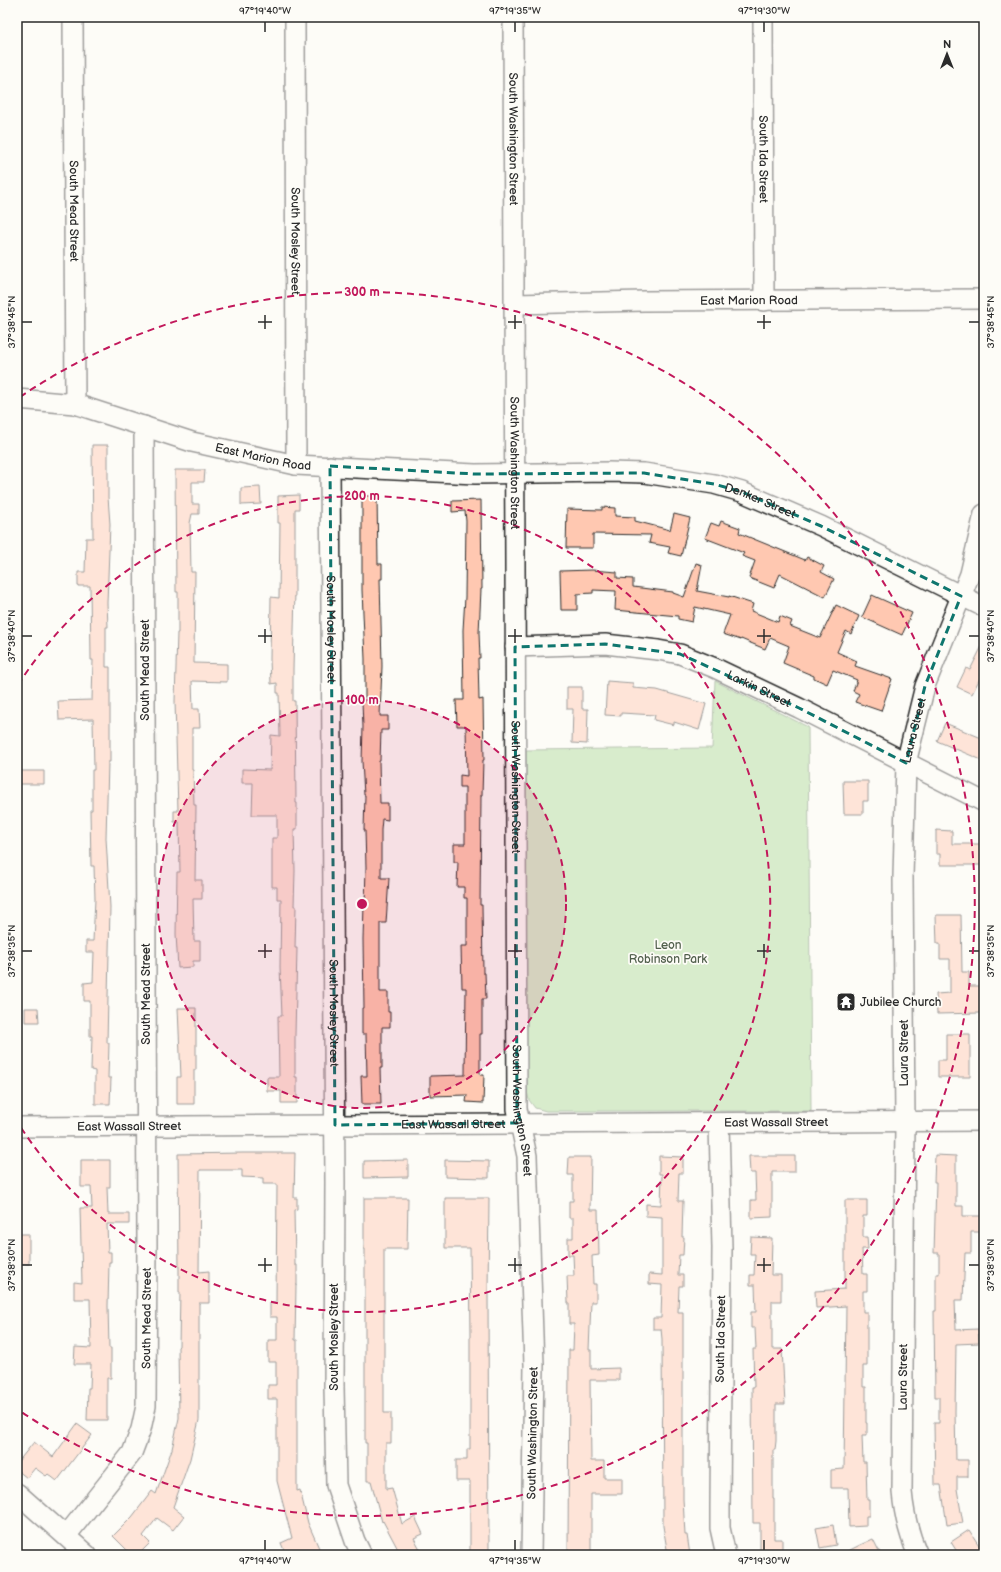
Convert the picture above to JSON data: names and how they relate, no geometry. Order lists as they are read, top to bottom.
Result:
{
  "streets": {
    "street": [
      "South Washington Street",
      "South Ida Street",
      "South Mead Street",
      "South Mosley Street",
      "East Marion Road",
      "Denker Street",
      "Larkin Street",
      "Laura Street",
      "East Wassall Street"
    ]
  },
  "crossings": [
    ["South Washington Street", "East Marion Road"],
    ["South Washington Street", "Denker Street"],
    ["South Washington Street", "Larkin Street"],
    ["South Washington Street", "East Wassall Street"],
    ["South Ida Street", "East Marion Road"],
    ["South Ida Street", "East Wassall Street"],
    ["South Mead Street", "East Marion Road"],
    ["South Mead Street", "East Wassall Street"],
    ["South Mosley Street", "East Marion Road"],
    ["South Mosley Street", "East Wassall Street"],
    ["East Marion Road", "Denker Street"],
    ["Denker Street", "Laura Street"],
    ["Larkin Street", "Laura Street"],
    ["Laura Street", "East Wassall Street"]
  ],
  "parks": ["Leon Robinson Park"],
  "places": {
    "temple": ["Jubilee Church"]
  },
  "north": "top",
  "coordinates": [
    "97°19'40\"W",
    "97°19'35\"W",
    "97°19'30\"W",
    "37°38'45\"N",
    "37°38'40\"N",
    "37°38'35\"N",
    "37°38'30\"N"
  ],
  "rings": ["300 m", "200 m", "100 m"]
}
